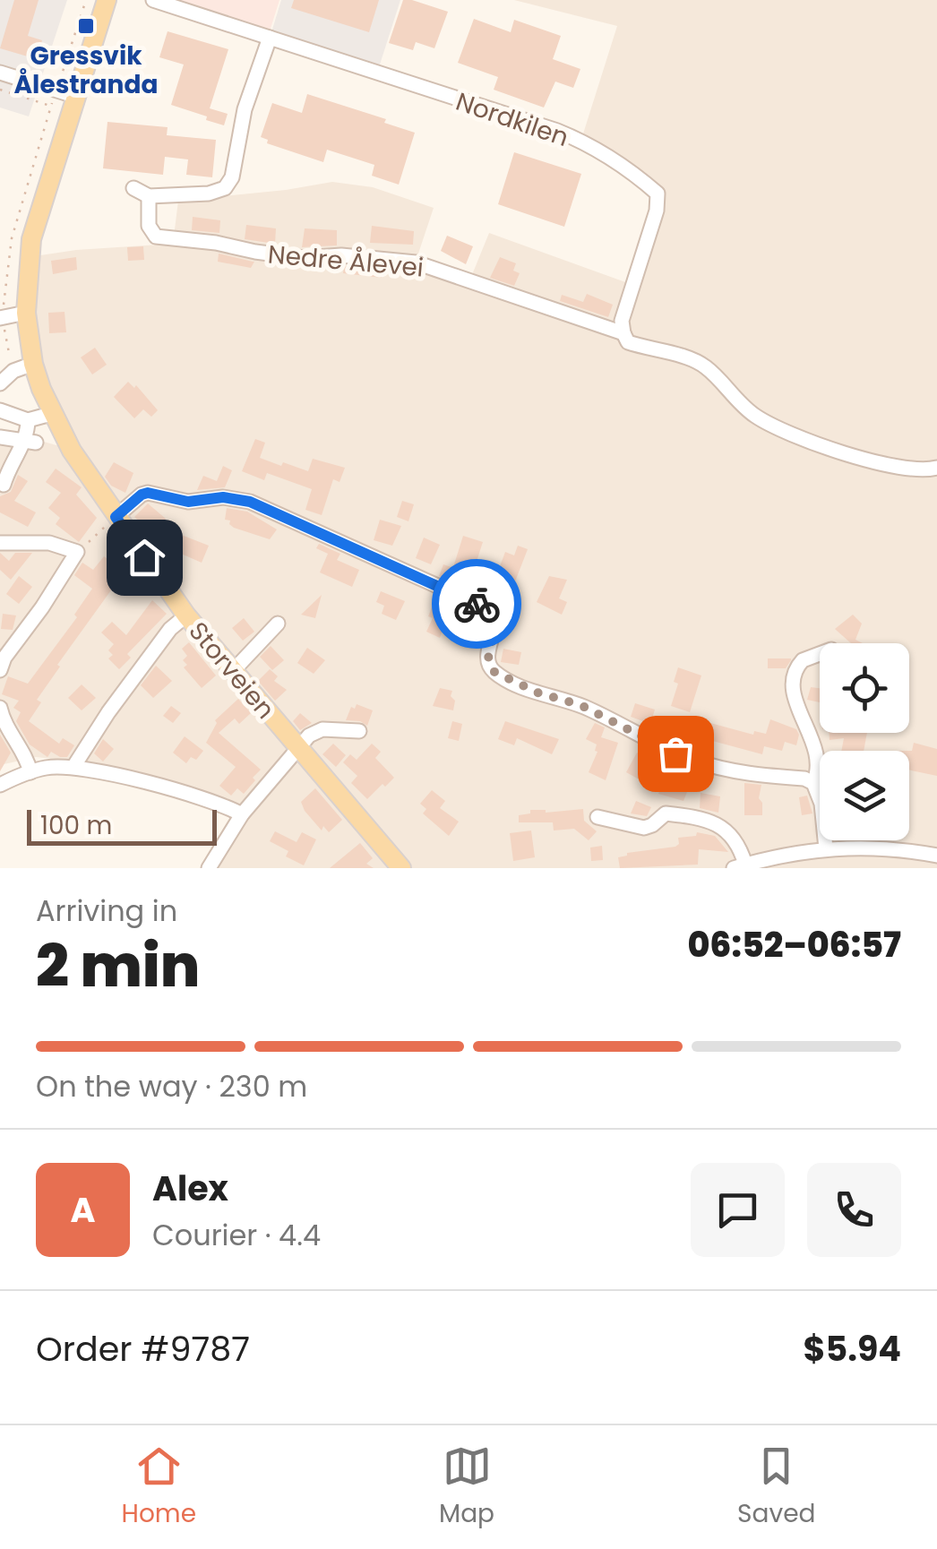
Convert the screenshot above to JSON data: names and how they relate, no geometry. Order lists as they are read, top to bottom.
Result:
{
  "streets": {
    "main road": ["Storveien"],
    "street": ["Nordkilen", "Nedre Ålevei"]
  },
  "crossings": [
    ["Nordkilen", "Nedre Ålevei"]
  ],
  "places": {
    "transit": ["Gressvik Ålestranda"]
  },
  "scale_bar": "100 m",
  "page": {
    "scale": "100 m",
    "heading": ["2 min", "Arriving in", "06:52–06:57"],
    "panel": [
      "Alex",
      "Courier · 4.4",
      "Order #9787",
      "$5.94"
    ],
    "bar": "On the way · 230 m",
    "round": "A",
    "tabs": ["Home", "Map", "Saved"]
  }
}
